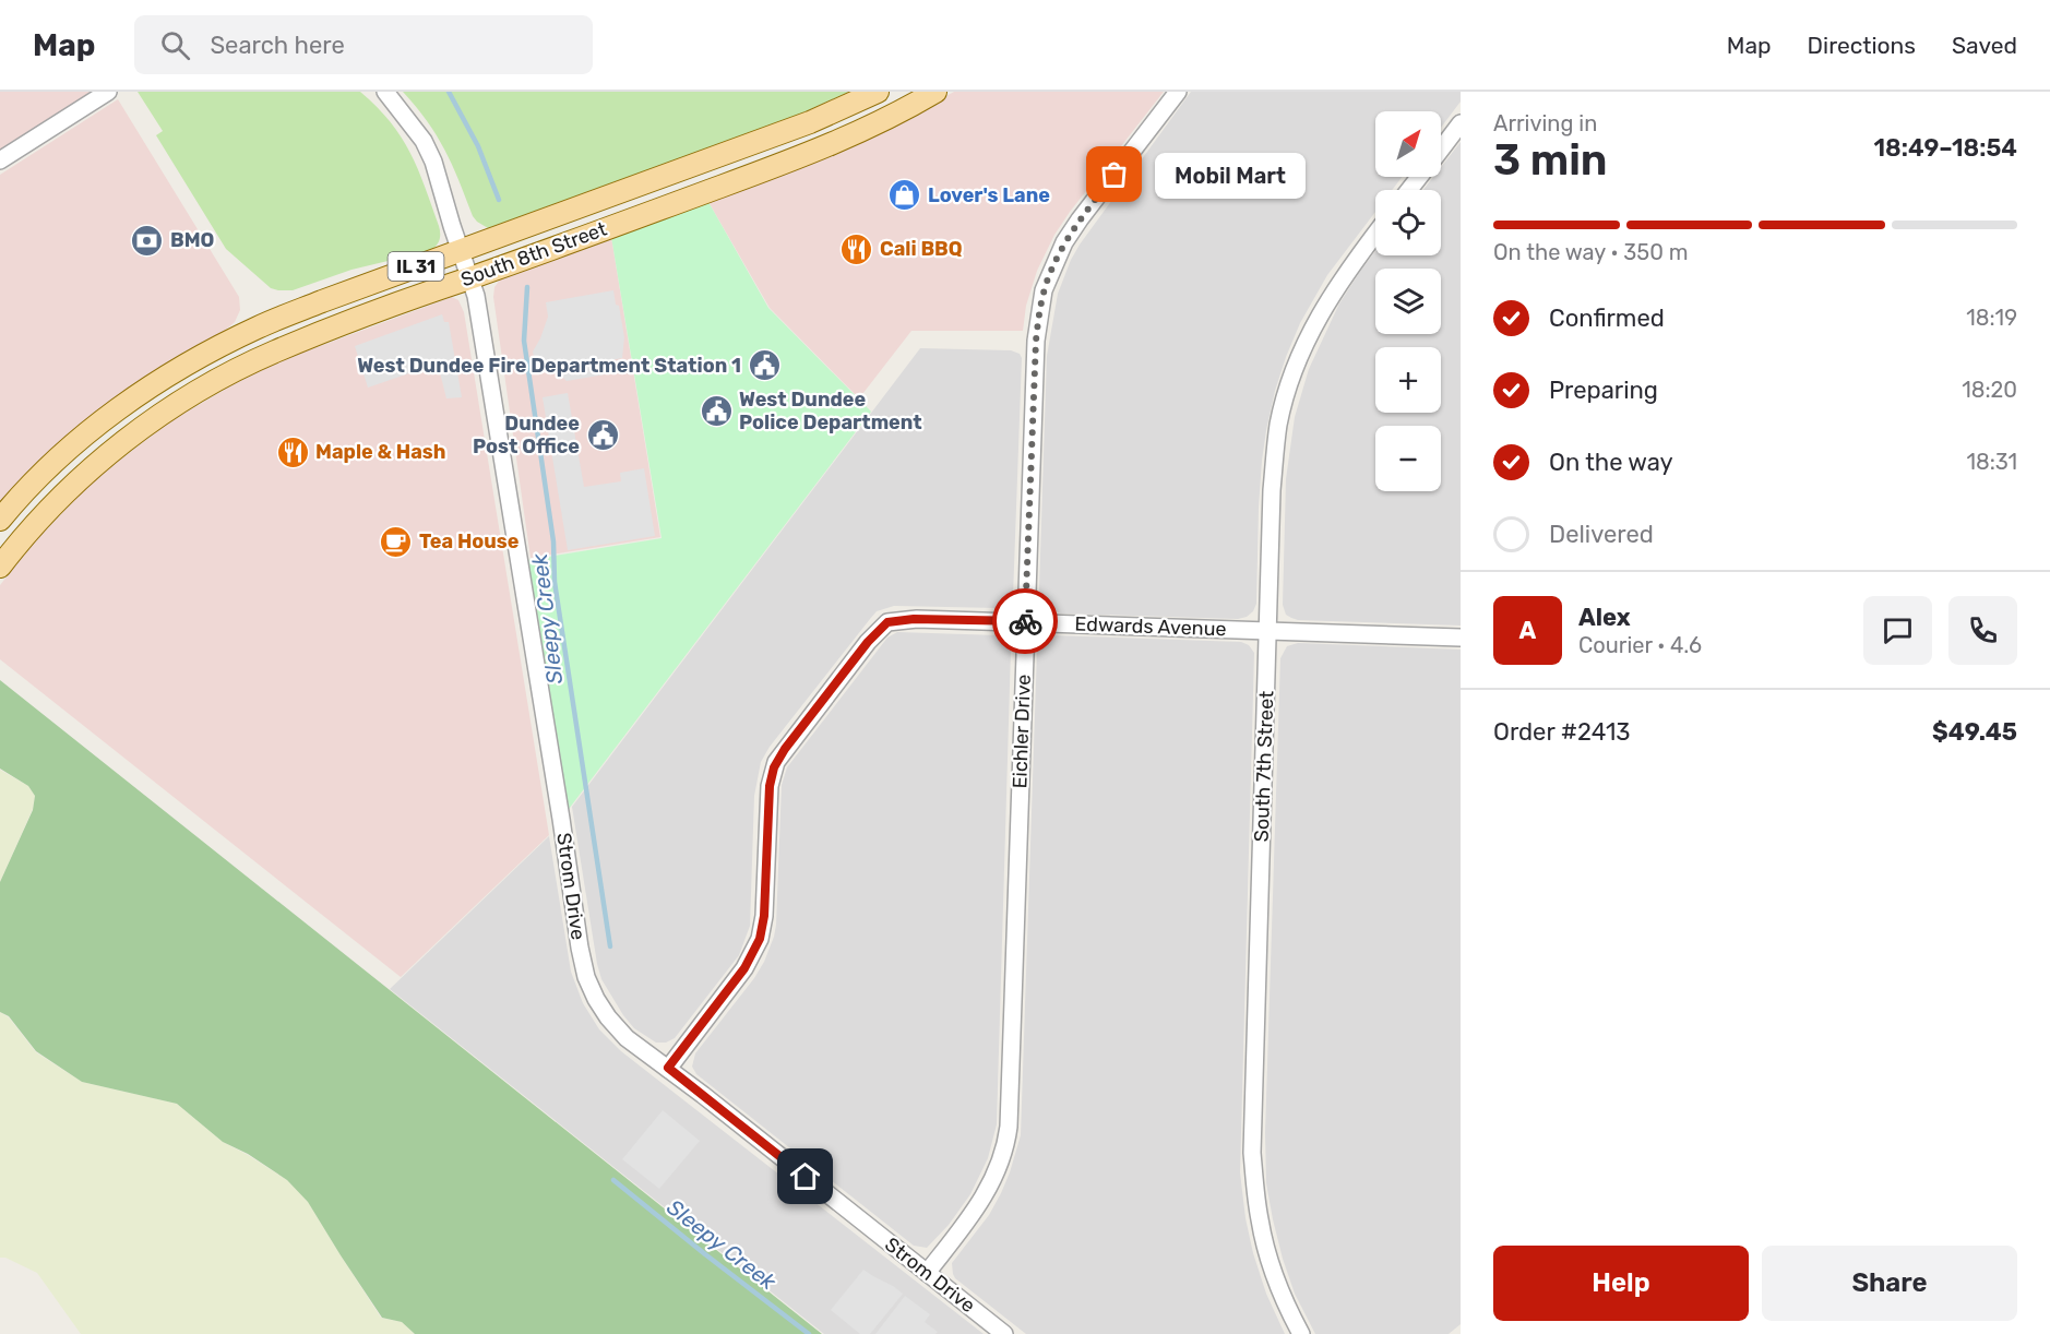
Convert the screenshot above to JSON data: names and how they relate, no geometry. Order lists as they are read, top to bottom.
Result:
{
  "streets": {
    "main road": ["South 8th Street", "IL 31"],
    "street": [
      "Edwards Avenue",
      "Eichler Drive",
      "South 7th Street",
      "Strom Drive"
    ]
  },
  "crossings": [
    ["South 8th Street", "Strom Drive"],
    ["Edwards Avenue", "Eichler Drive"],
    ["Edwards Avenue", "South 7th Street"],
    ["Edwards Avenue", "Strom Drive"],
    ["Eichler Drive", "Strom Drive"]
  ],
  "water": ["Sleepy Creek"],
  "places": {
    "other": ["Mobil Mart"],
    "shop": ["Lover's Lane"],
    "bank": ["BMO"],
    "restaurant": ["Cali BBQ", "Maple & Hash"],
    "public building": ["West Dundee Fire Department Station 1", "West Dundee Police Department", "Dundee Post Office"],
    "cafe": ["Tea House"]
  },
  "north": "top right",
  "page": {
    "header": "Map",
    "search": "Search here",
    "nav": ["Map", "Directions", "Saved"],
    "heading": ["3 min", "Arriving in", "18:49–18:54"],
    "panel": [
      "Alex",
      "Courier · 4.6",
      "Order #2413",
      "$49.45"
    ],
    "map_buttons": ["+", "−"],
    "bubble": "Mobil Mart",
    "bar": "On the way · 350 m",
    "list": [
      ["Confirmed", "18:19"],
      ["Preparing", "18:20"],
      ["On the way", "18:31"],
      "Delivered"
    ],
    "round": "A",
    "buttons": ["Help", "Share"]
  }
}
